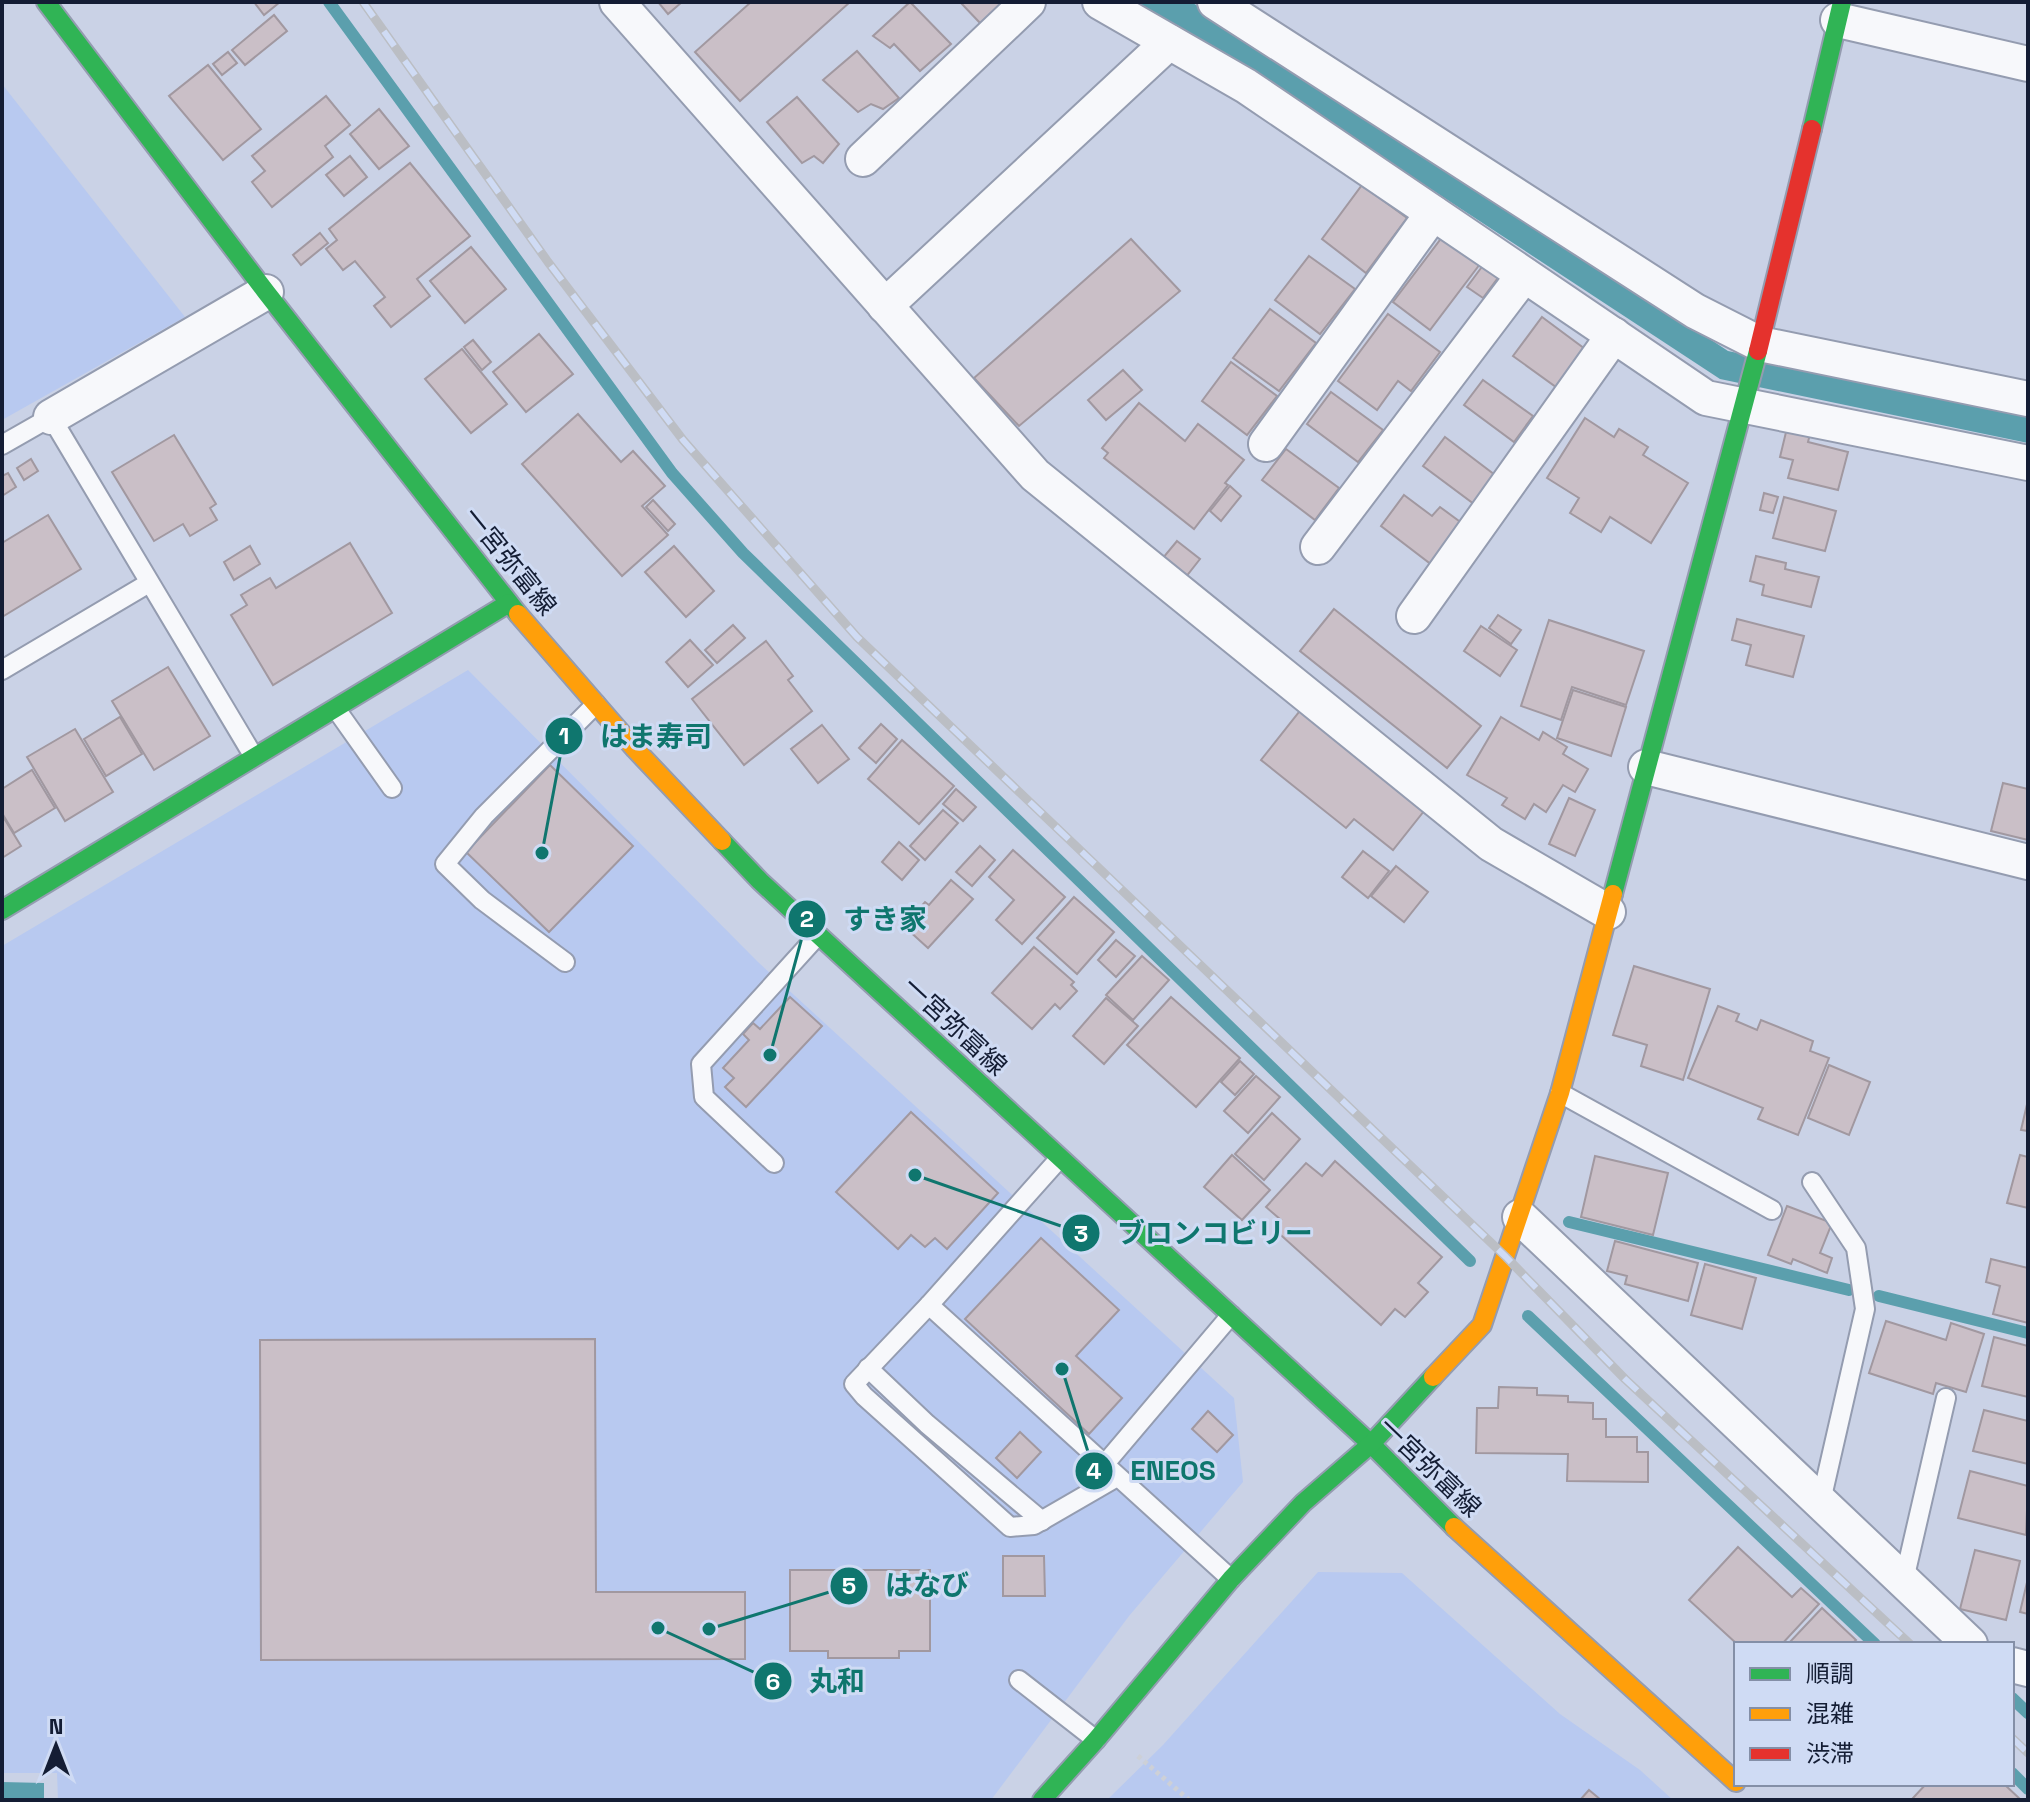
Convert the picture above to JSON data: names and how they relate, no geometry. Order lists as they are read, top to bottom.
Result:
{
  "streets": {
    "street": ["一宮弥富線"]
  },
  "places": [
    "はま寿司",
    "すき家",
    "ブロンコビリー",
    "ENEOS",
    "丸和",
    "はなび"
  ],
  "legend": ["順調", "混雑", "渋滞"],
  "north": "top"
}
